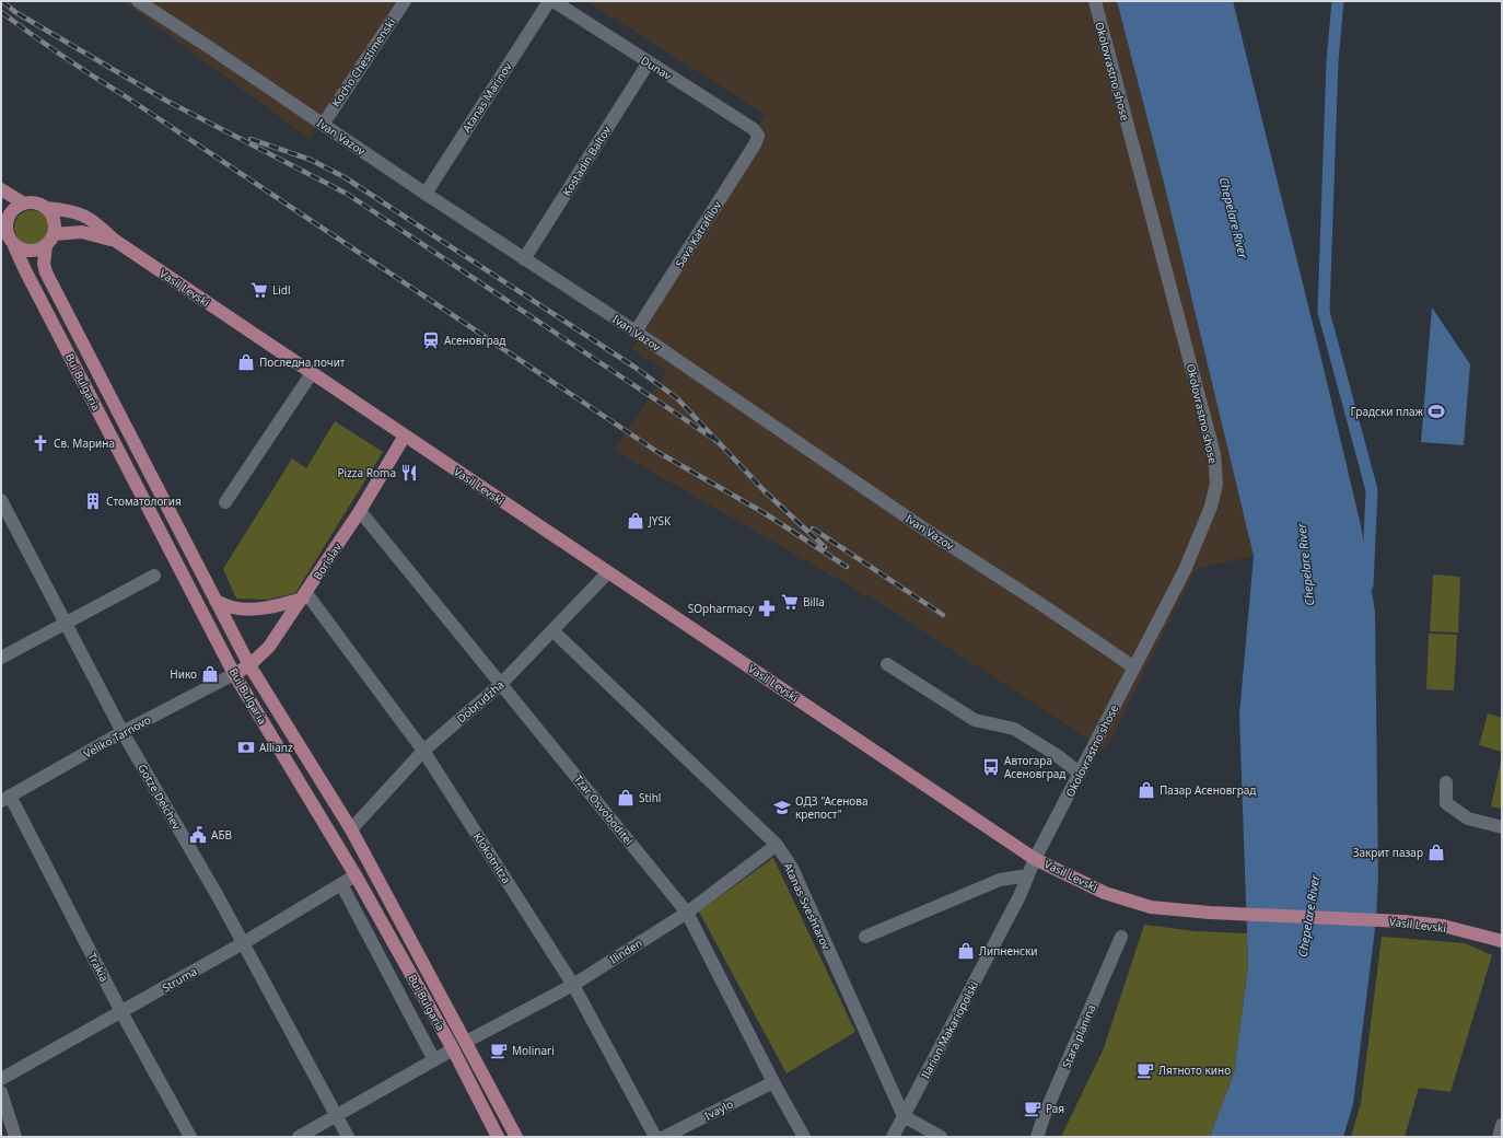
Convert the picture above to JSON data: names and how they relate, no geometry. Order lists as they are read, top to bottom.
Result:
{
  "streets": {
    "main road": ["Vasil Levski", "Bui Bulgaria", "Borislav"],
    "street": [
      "Kocho Chestimenski",
      "Dunav",
      "Okolovrastno shose",
      "Atanas Marinov",
      "Ivan Vazov",
      "Kostadin Baltov",
      "Sava Katrafilov",
      "Dobrudzha",
      "Veliko Tarnovo",
      "Gotze Delchev",
      "Tzar Osvoboditel",
      "Klokotnitza",
      "Atanas Sveshtarov",
      "Ilinden",
      "Trakia",
      "Struma",
      "Ilarion Makariopolski",
      "Stara planina",
      "Ivaylo"
    ]
  },
  "crossings": [
    ["Kocho Chestimenski", "Ivan Vazov"],
    ["Dunav", "Kostadin Baltov"],
    ["Dunav", "Sava Katrafilov"],
    ["Okolovrastno shose", "Ivan Vazov"],
    ["Okolovrastno shose", "Vasil Levski"],
    ["Okolovrastno shose", "Ilarion Makariopolski"],
    ["Atanas Marinov", "Ivan Vazov"],
    ["Ivan Vazov", "Kostadin Baltov"],
    ["Ivan Vazov", "Sava Katrafilov"],
    ["Vasil Levski", "Bui Bulgaria"],
    ["Vasil Levski", "Borislav"],
    ["Vasil Levski", "Dobrudzha"],
    ["Vasil Levski", "Ilarion Makariopolski"],
    ["Bui Bulgaria", "Borislav"],
    ["Bui Bulgaria", "Dobrudzha"],
    ["Bui Bulgaria", "Veliko Tarnovo"],
    ["Bui Bulgaria", "Ilinden"],
    ["Bui Bulgaria", "Struma"],
    ["Borislav", "Veliko Tarnovo"],
    ["Borislav", "Tzar Osvoboditel"],
    ["Borislav", "Klokotnitza"],
    ["Dobrudzha", "Tzar Osvoboditel"],
    ["Dobrudzha", "Klokotnitza"],
    ["Dobrudzha", "Atanas Sveshtarov"],
    ["Veliko Tarnovo", "Gotze Delchev"],
    ["Veliko Tarnovo", "Trakia"],
    ["Gotze Delchev", "Struma"],
    ["Tzar Osvoboditel", "Ilinden"],
    ["Tzar Osvoboditel", "Ivaylo"],
    ["Klokotnitza", "Ilinden"],
    ["Atanas Sveshtarov", "Ilinden"],
    ["Atanas Sveshtarov", "Ilarion Makariopolski"],
    ["Trakia", "Struma"]
  ],
  "water": ["Chepelare River"],
  "places": {
    "supermarket": ["Lidl", "Billa"],
    "station": ["Асеновград"],
    "shop": [
      "Последна почит",
      "JYSK",
      "Нико",
      "Пазар Асеновград",
      "Stihl",
      "Закрит пазар",
      "Липненски"
    ],
    "sports": ["Градски плаж"],
    "church": ["Св. Марина"],
    "restaurant": ["Pizza Roma"],
    "building": ["Стоматология"],
    "pharmacy": ["SOpharmacy"],
    "bank": ["Allianz"],
    "bus stop": ["Автогара Асеновград"],
    "school or university": ["ОДЗ \"Асенова крепост\""],
    "public building": ["АБВ"],
    "cafe": ["Molinari", "Лятното кино", "Рая"]
  }
}
